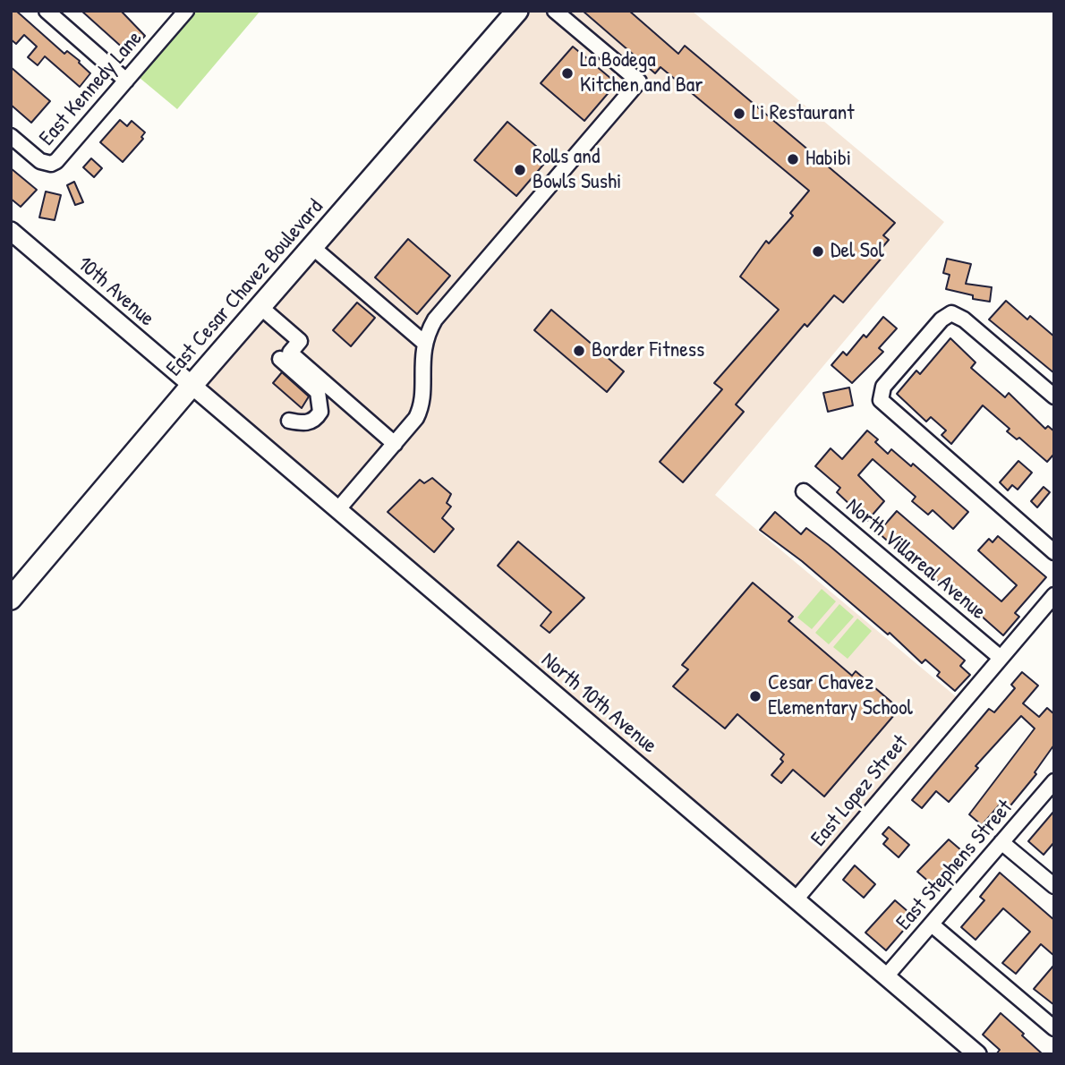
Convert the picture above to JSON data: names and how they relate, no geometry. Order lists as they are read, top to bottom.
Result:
{
  "streets": {
    "highway": ["East Cesar Chavez Boulevard"],
    "main road": ["10th Avenue", "North 10th Avenue"],
    "street": [
      "East Kennedy Lane",
      "North Villareal Avenue",
      "East Lopez Street",
      "East Stephens Street"
    ]
  },
  "crossings": [
    ["East Cesar Chavez Boulevard", "10th Avenue"],
    ["East Cesar Chavez Boulevard", "North 10th Avenue"],
    ["10th Avenue", "North 10th Avenue"],
    ["North Villareal Avenue", "East Lopez Street"],
    ["North 10th Avenue", "East Lopez Street"],
    ["North 10th Avenue", "East Stephens Street"]
  ],
  "places": [
    "La Bodega Kitchen and Bar",
    "Li Restaurant",
    "Habibi",
    "Rolls and Bowls Sushi",
    "Del Sol",
    "Border Fitness",
    "Cesar Chavez Elementary School"
  ]
}
